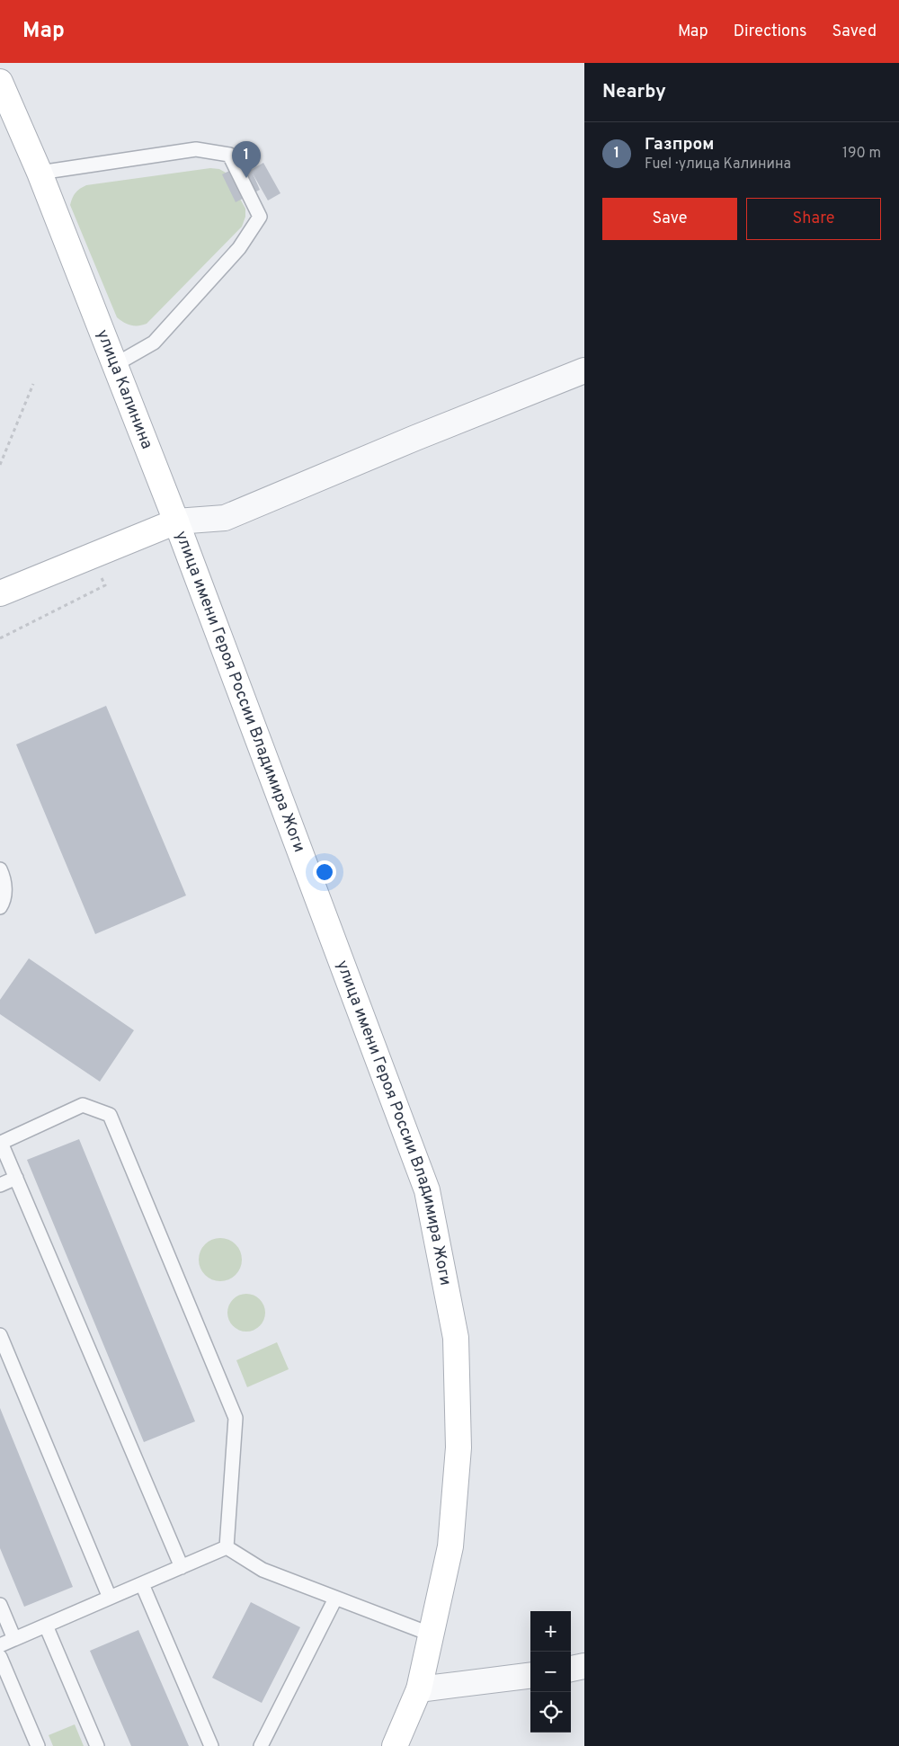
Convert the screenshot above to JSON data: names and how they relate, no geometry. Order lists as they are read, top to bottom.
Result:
{
  "streets": {
    "main road": ["улица Калинина", "улица имени Героя России Владимира Жоги"]
  },
  "crossings": [
    ["улица Калинина", "улица имени Героя России Владимира Жоги"]
  ],
  "page": {
    "header": "Map",
    "nav": ["Map", "Directions", "Saved"],
    "heading": "Nearby",
    "list": [
      {
        "mark": "1",
        "name": "Газпром",
        "note": "Fuel · улица Калинина",
        "value": "190 m"
      }
    ],
    "pins": "1",
    "buttons": ["Save", "Share"],
    "map_buttons": ["+", "−"]
  }
}
